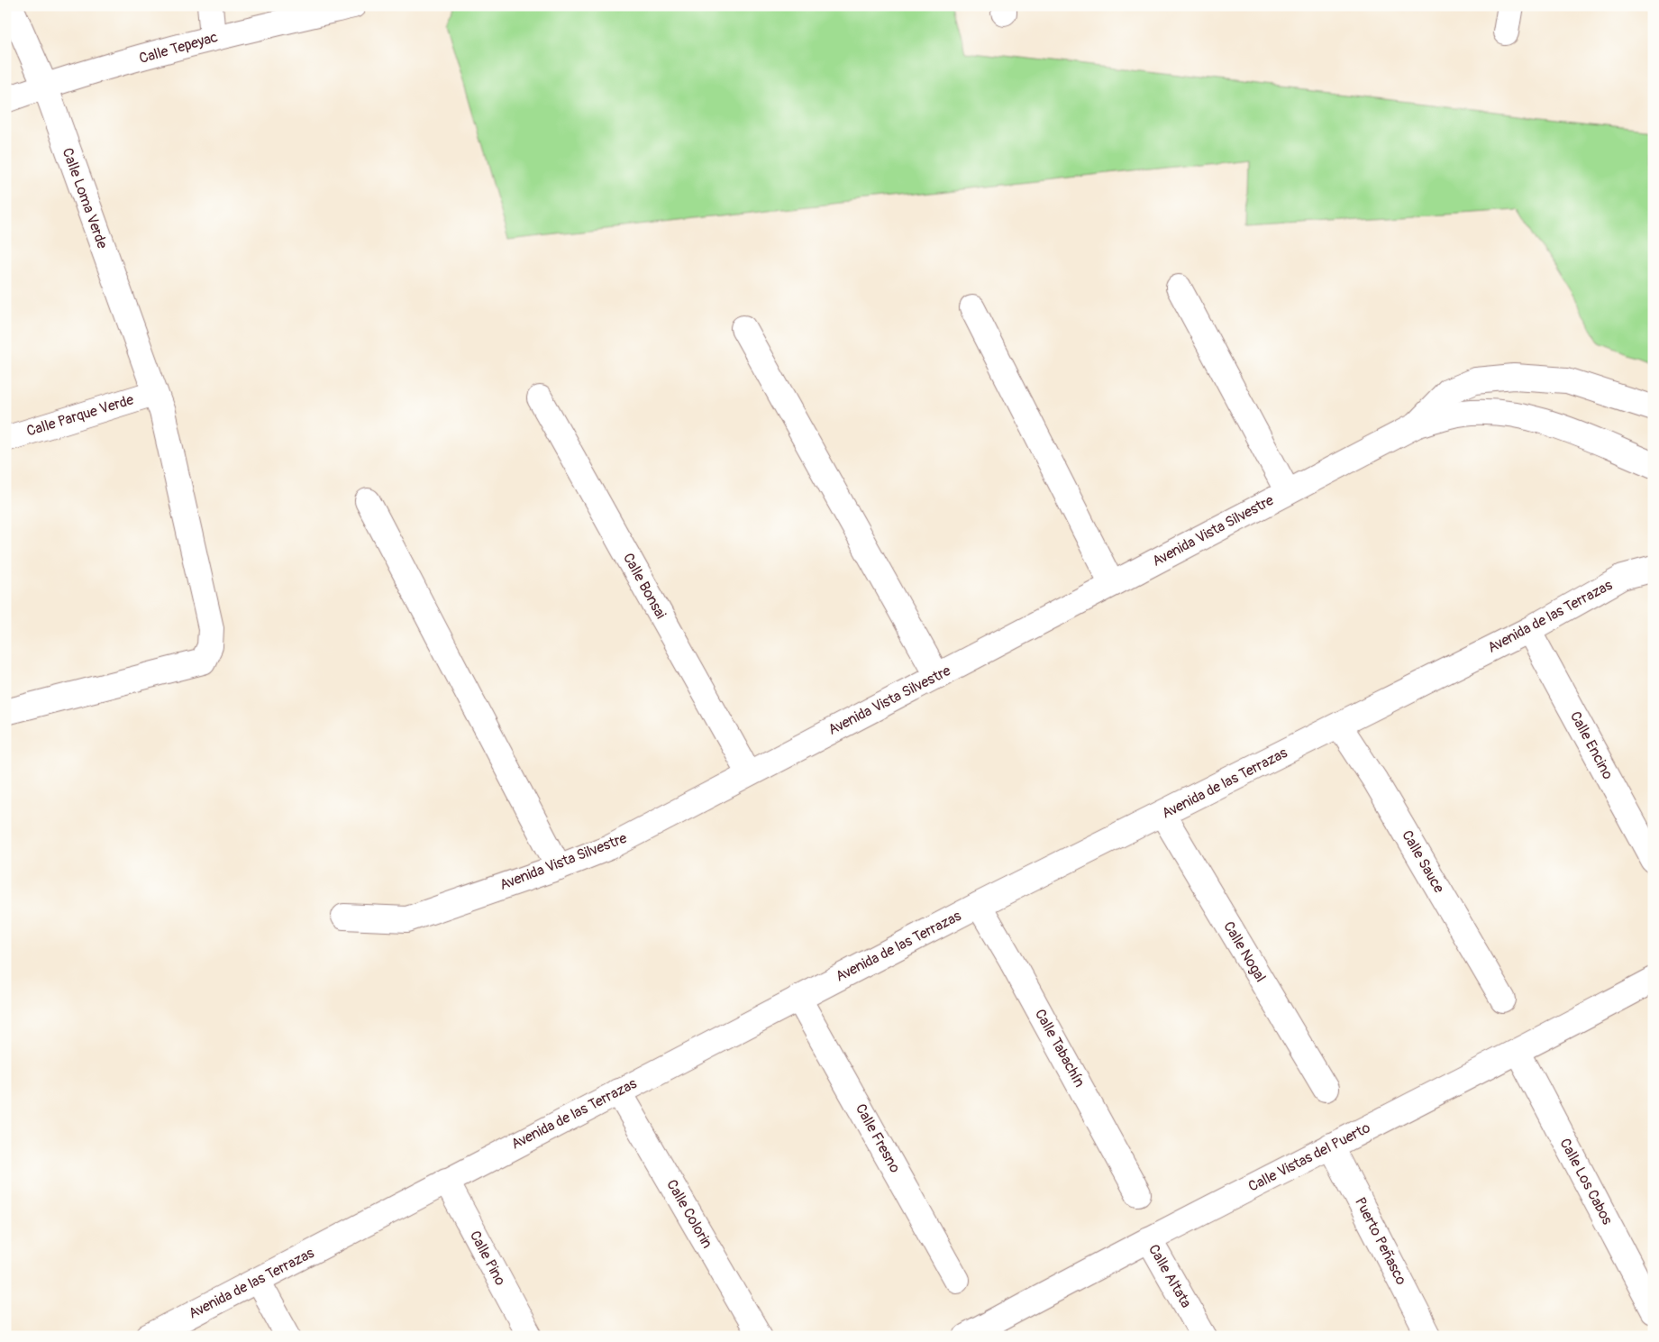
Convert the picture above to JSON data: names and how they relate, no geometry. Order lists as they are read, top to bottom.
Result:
{
  "streets": {
    "street": [
      "Calle Tepeyac",
      "Calle Loma Verde",
      "Calle Parque Verde",
      "Avenida Vista Silvestre",
      "Calle Bonsai",
      "Avenida de las Terrazas",
      "Calle Encino",
      "Calle Sauce",
      "Calle Nogal",
      "Calle Tabachín",
      "Calle Fresno",
      "Calle Vistas del Puerto",
      "Calle Los Cabos",
      "Calle Colorin",
      "Puerto Peñasco",
      "Calle Pino",
      "Calle Altata"
    ]
  },
  "crossings": [
    ["Calle Tepeyac", "Calle Loma Verde"],
    ["Calle Loma Verde", "Calle Parque Verde"],
    ["Avenida Vista Silvestre", "Calle Bonsai"],
    ["Avenida de las Terrazas", "Calle Encino"],
    ["Avenida de las Terrazas", "Calle Sauce"],
    ["Avenida de las Terrazas", "Calle Nogal"],
    ["Avenida de las Terrazas", "Calle Tabachín"],
    ["Avenida de las Terrazas", "Calle Fresno"],
    ["Avenida de las Terrazas", "Calle Colorin"],
    ["Avenida de las Terrazas", "Calle Pino"],
    ["Calle Vistas del Puerto", "Calle Los Cabos"],
    ["Calle Vistas del Puerto", "Puerto Peñasco"],
    ["Calle Vistas del Puerto", "Calle Altata"]
  ]
}
